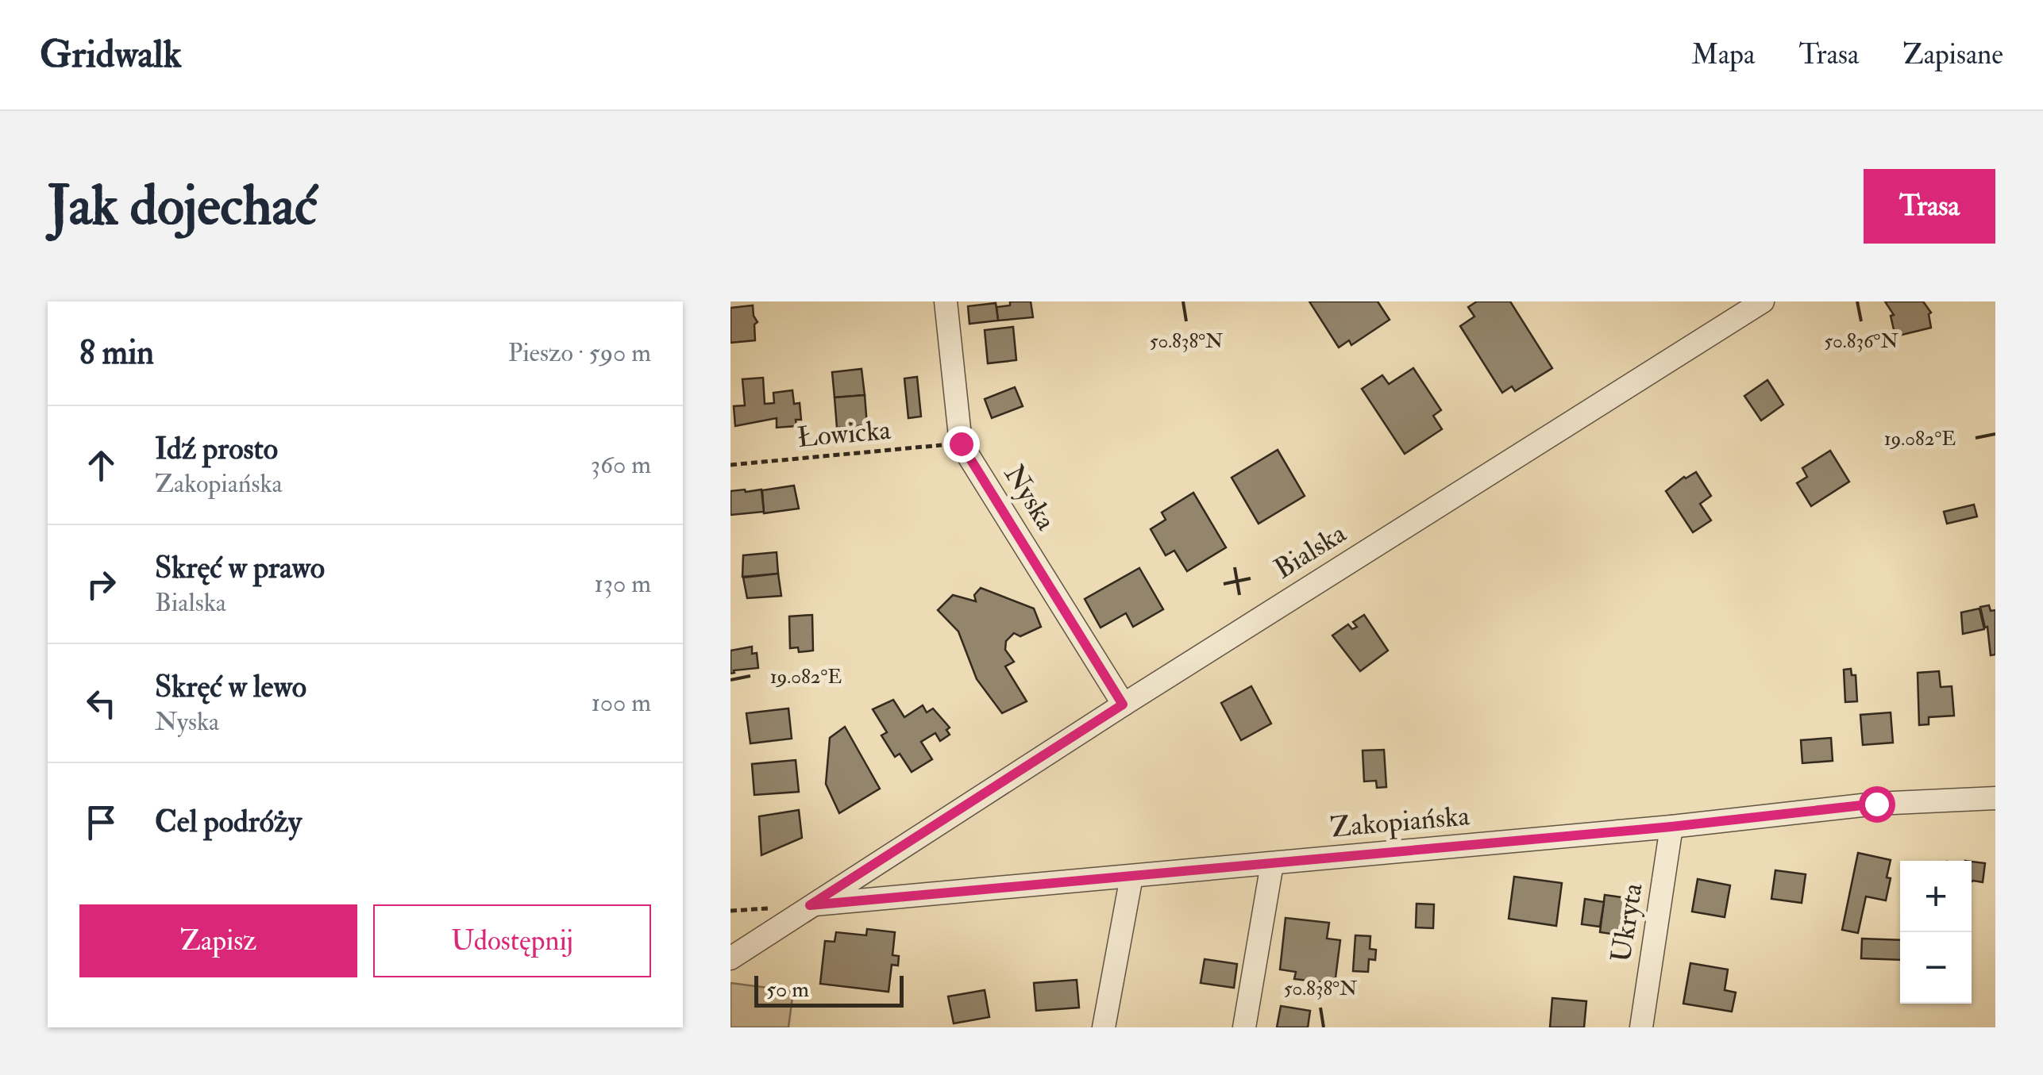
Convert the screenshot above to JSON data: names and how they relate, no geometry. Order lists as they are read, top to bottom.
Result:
{
  "streets": {
    "street": [
      "Nyska",
      "Bialska",
      "Zakopiańska",
      "Ukryta"
    ],
    "path": ["Łowicka"]
  },
  "crossings": [
    ["Łowicka", "Nyska"],
    ["Nyska", "Bialska"],
    ["Bialska", "Zakopiańska"],
    ["Zakopiańska", "Ukryta"]
  ],
  "scale_bar": "50 m",
  "page": {
    "header": "Gridwalk",
    "nav": ["Mapa", "Trasa", "Zapisane"],
    "buttons": [
      "Trasa",
      ["Zapisz", "Udostępnij"]
    ],
    "title": "Jak dojechać",
    "heading": ["8 min", "Pieszo · 590 m"],
    "list": [
      ["Idź prosto", "Zakopiańska", "360 m"],
      ["Skręć w prawo", "Bialska", "130 m"],
      ["Skręć w lewo", "Nyska", "100 m"],
      "Cel podróży"
    ],
    "map_buttons": ["+", "−"],
    "scale": "50 m"
  },
  "coordinates": ["50.838°N", "50.836°N", "19.082°E"]
}
